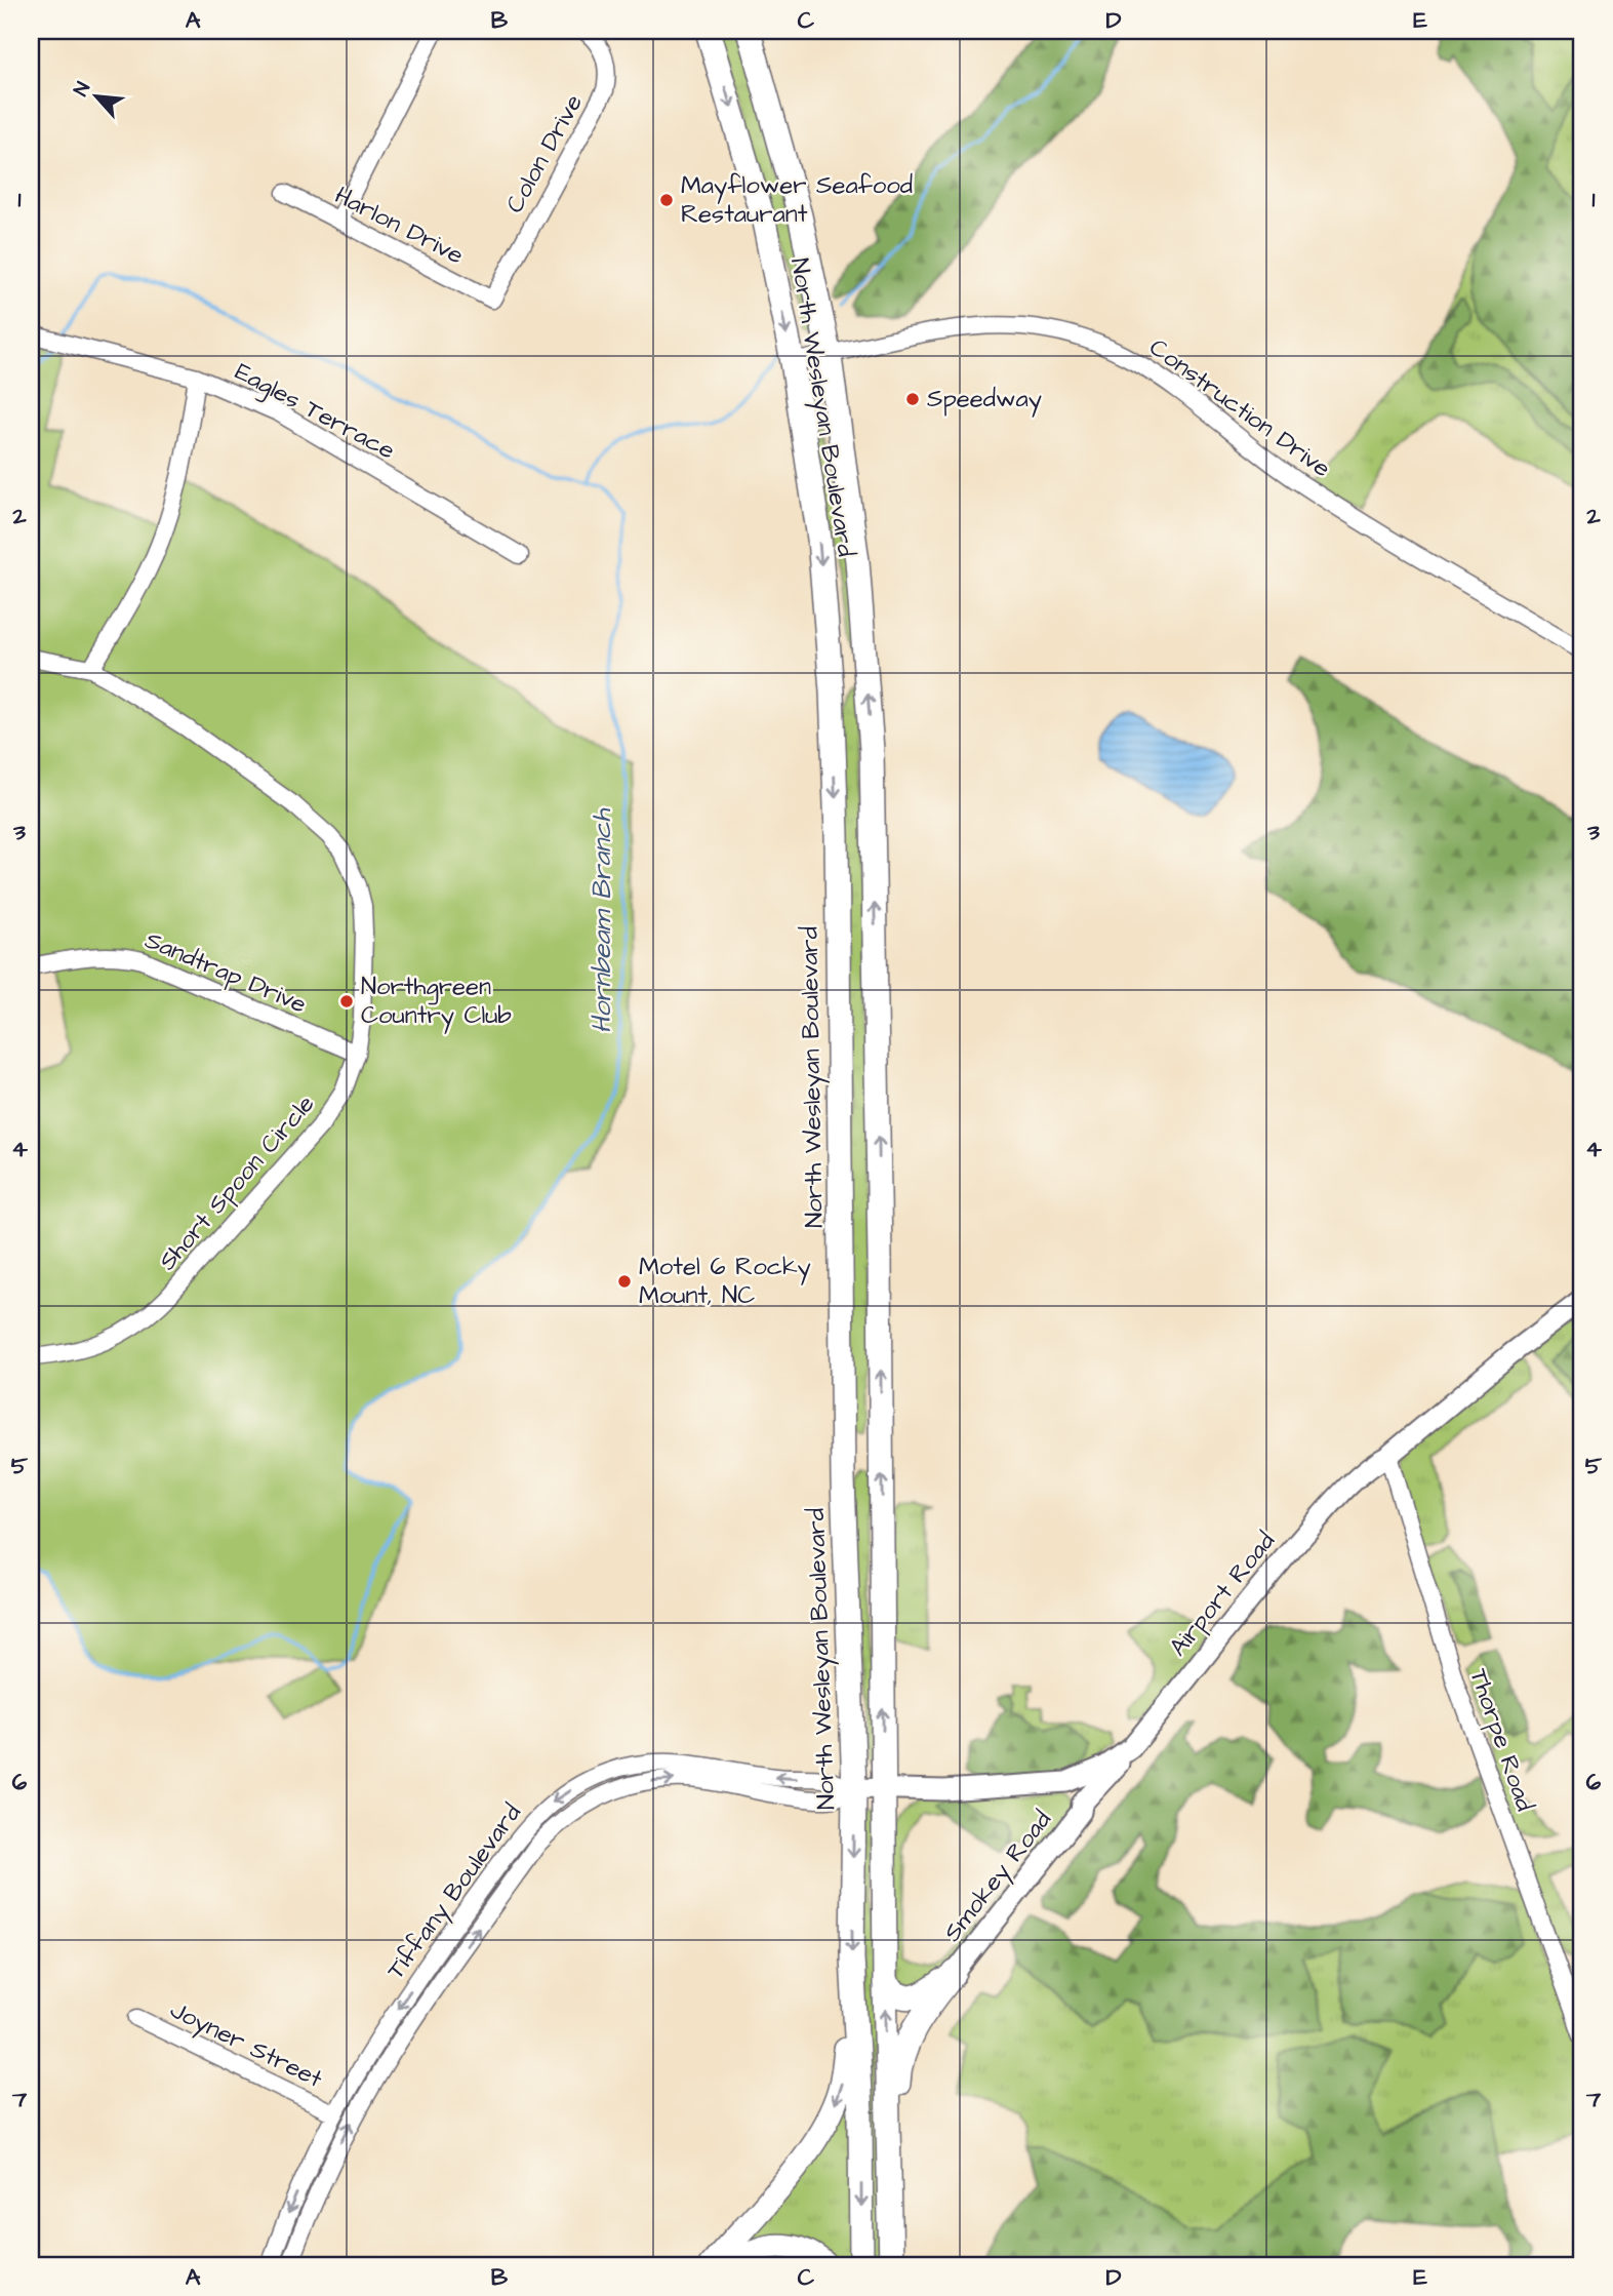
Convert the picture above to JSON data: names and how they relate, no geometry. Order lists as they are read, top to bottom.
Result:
{
  "streets": {
    "highway": ["North Wesleyan Boulevard"],
    "main road": ["Airport Road", "Smokey Road"],
    "street": [
      "Colon Drive",
      "Harlon Drive",
      "Construction Drive",
      "Eagles Terrace",
      "Sandtrap Drive",
      "Short Spoon Circle",
      "Thorpe Road",
      "Tiffany Boulevard",
      "Joyner Street"
    ]
  },
  "crossings": [
    ["Colon Drive", "Harlon Drive"],
    ["North Wesleyan Boulevard", "Construction Drive"],
    ["North Wesleyan Boulevard", "Airport Road"],
    ["North Wesleyan Boulevard", "Tiffany Boulevard"],
    ["Sandtrap Drive", "Short Spoon Circle"],
    ["Airport Road", "Thorpe Road"],
    ["Airport Road", "Smokey Road"],
    ["Airport Road", "Tiffany Boulevard"],
    ["Tiffany Boulevard", "Joyner Street"]
  ],
  "water": ["Hornbeam Branch"],
  "places": [
    "Mayflower Seafood Restaurant",
    "Speedway",
    "Northgreen Country Club",
    "Motel 6 Rocky Mount, NC"
  ],
  "north": "top left",
  "grid": {
    "columns": [
      "A",
      "B",
      "C",
      "D",
      "E"
    ],
    "rows": [
      "1",
      "2",
      "3",
      "4",
      "5",
      "6",
      "7"
    ]
  }
}
